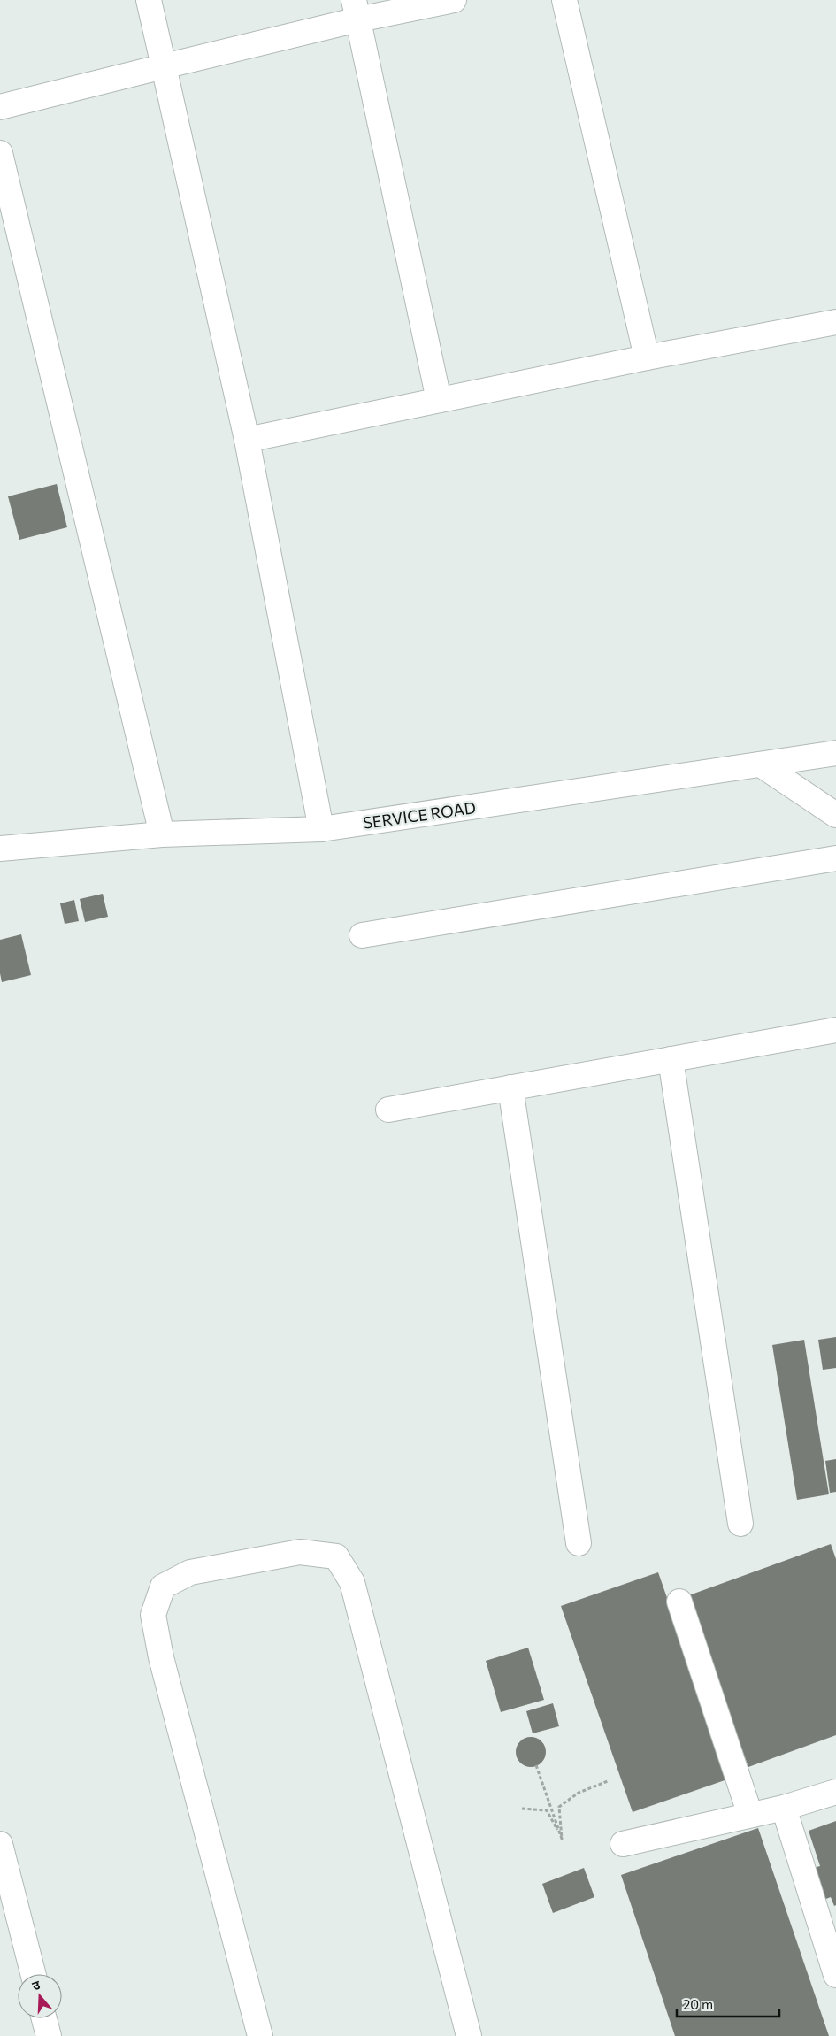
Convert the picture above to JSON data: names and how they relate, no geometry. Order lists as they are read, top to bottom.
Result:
{
  "streets": {
    "street": ["SERVICE ROAD"]
  },
  "scale_bar": "20 m",
  "north": "top"
}
